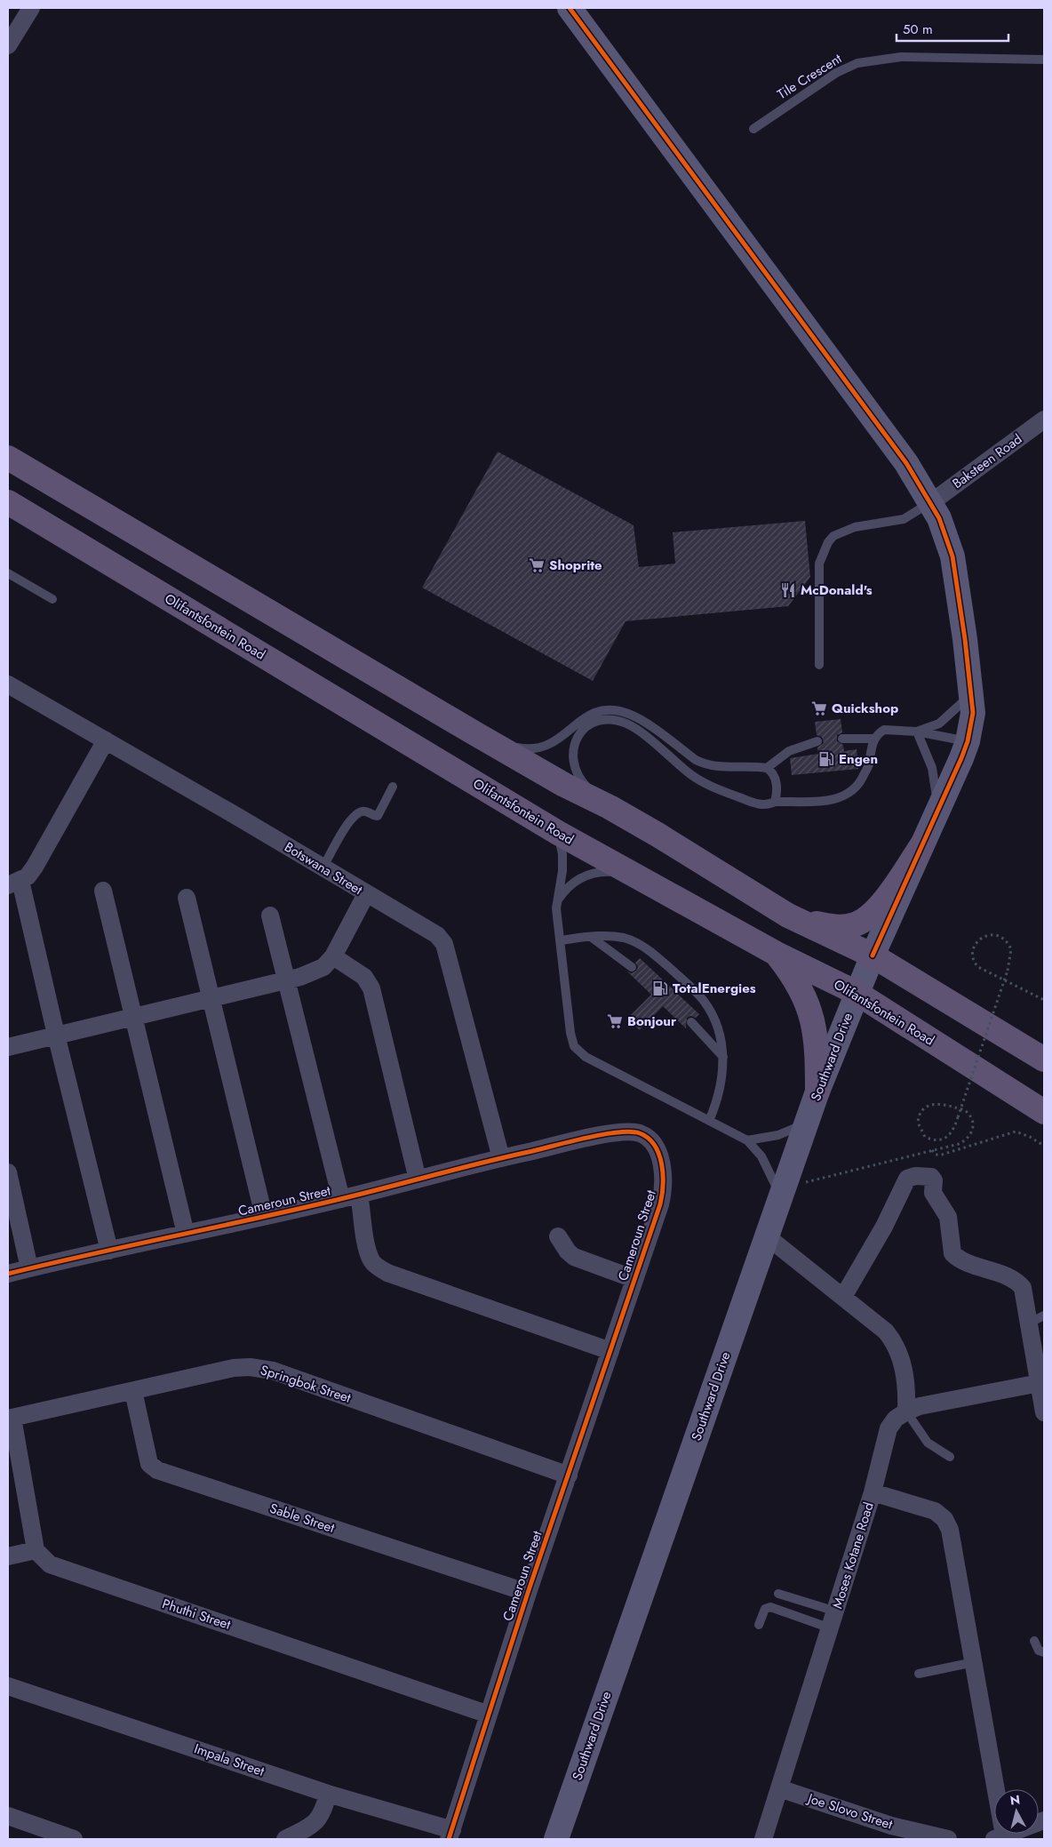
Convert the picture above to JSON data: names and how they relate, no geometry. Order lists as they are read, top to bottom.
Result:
{
  "streets": {
    "main road": ["Olifantsfontein Road"],
    "street": [
      "Baksteen Road",
      "Botswana Street",
      "Southward Drive",
      "Cameroun Street",
      "Springbok Street",
      "Sable Street",
      "Moses Kotane Road",
      "Phuthi Street",
      "Impala Street",
      "Joe Slovo Street"
    ],
    "lane": ["Tile Crescent"]
  },
  "crossings": [
    ["Baksteen Road", "Southward Drive"],
    ["Olifantsfontein Road", "Southward Drive"],
    ["Botswana Street", "Cameroun Street"],
    ["Cameroun Street", "Springbok Street"],
    ["Cameroun Street", "Sable Street"],
    ["Cameroun Street", "Phuthi Street"],
    ["Cameroun Street", "Impala Street"],
    ["Springbok Street", "Sable Street"],
    ["Moses Kotane Road", "Joe Slovo Street"]
  ],
  "places": {
    "supermarket": ["Shoprite", "Quickshop", "Bonjour"],
    "restaurant": ["McDonald's"],
    "fuel station": ["Engen", "TotalEnergies"]
  },
  "scale_bar": "50 m",
  "north": "top"
}
